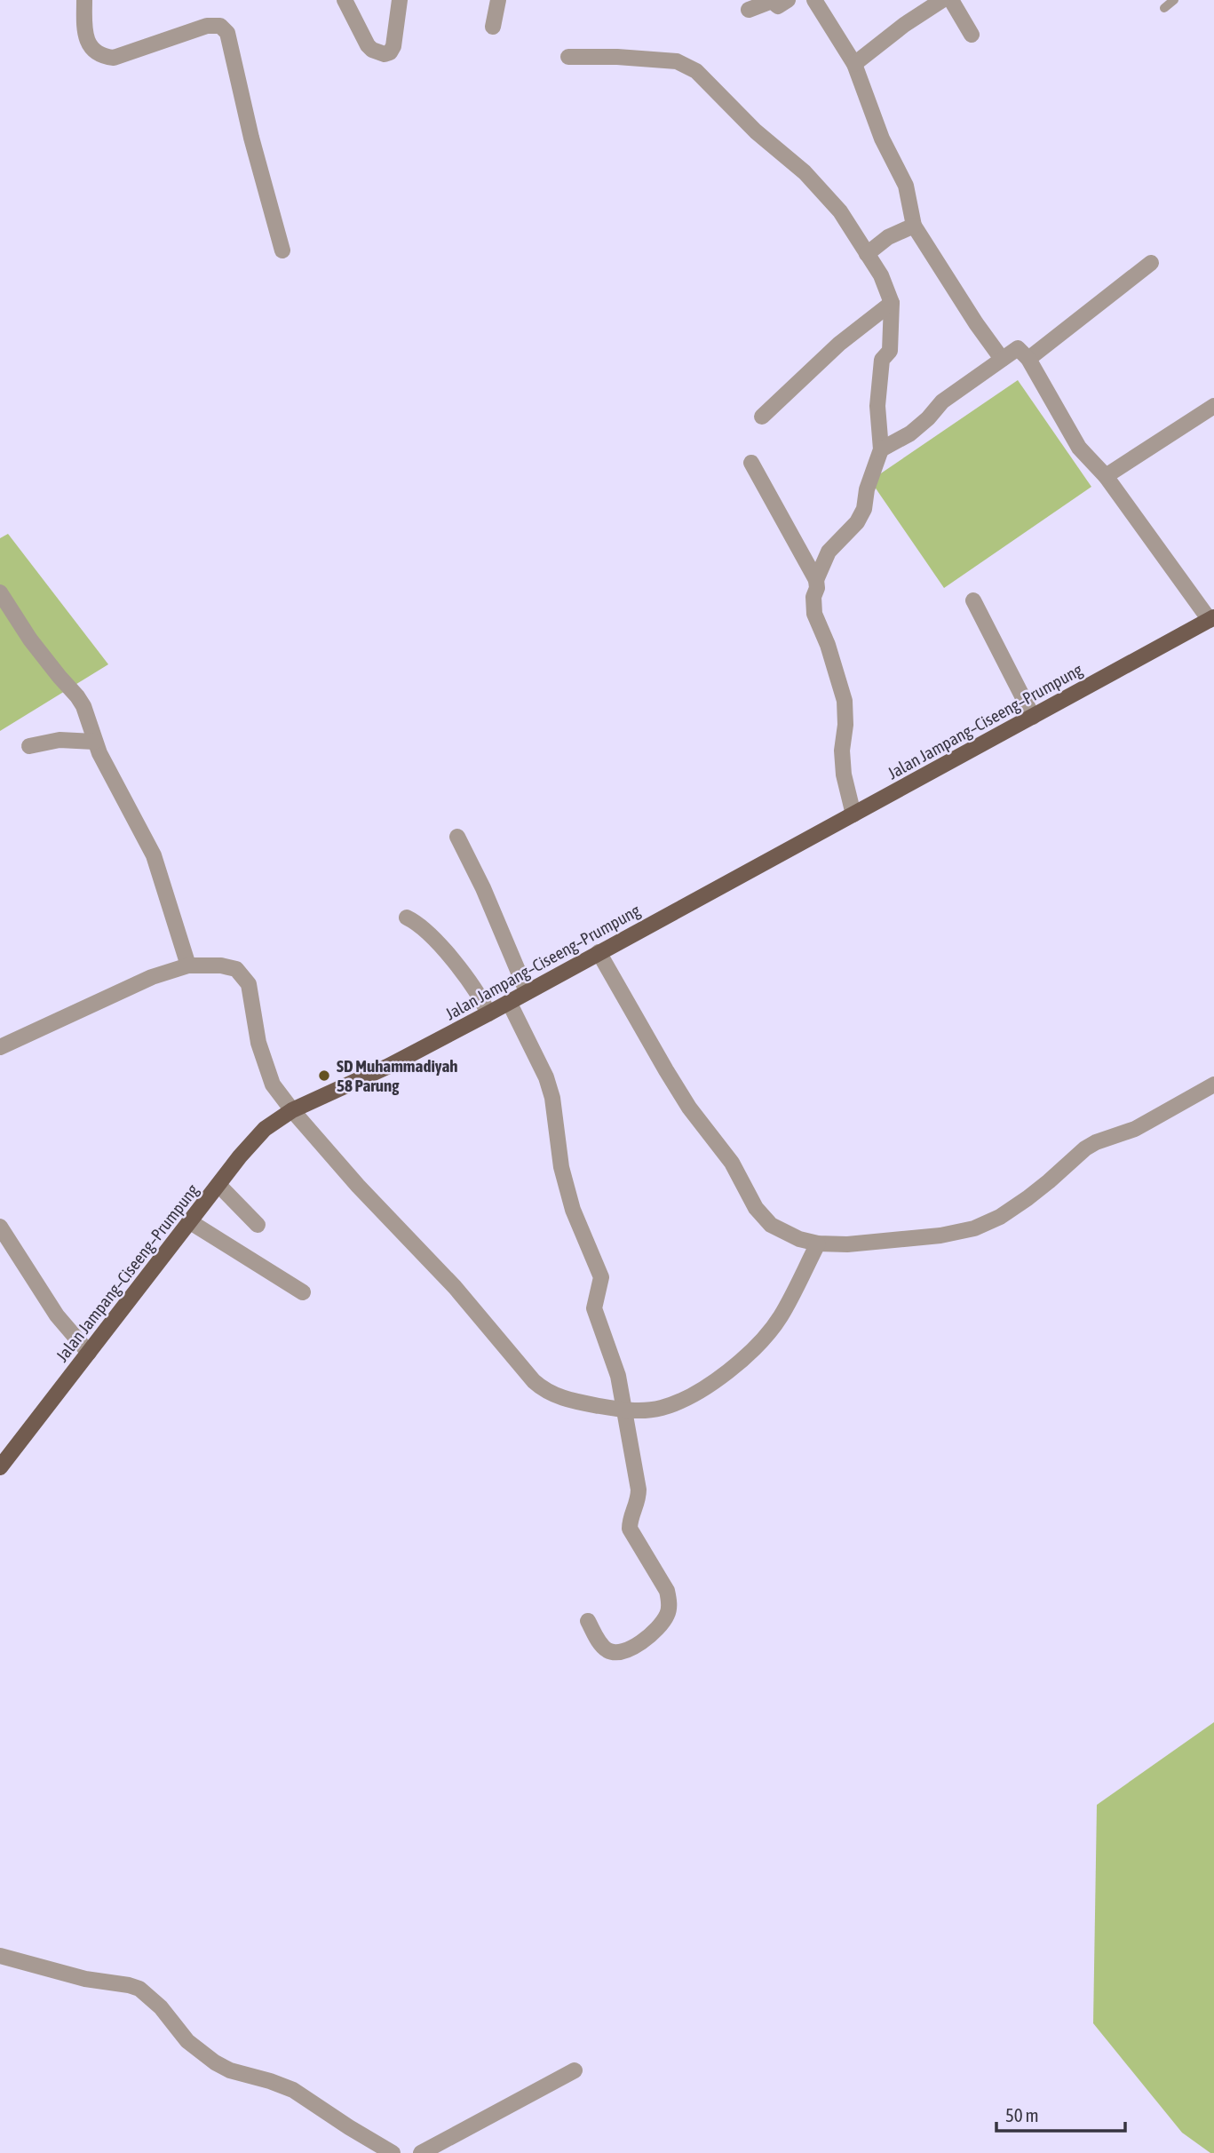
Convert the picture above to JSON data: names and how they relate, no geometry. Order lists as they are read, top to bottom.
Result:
{
  "streets": {
    "main road": ["Jalan Jampang–Ciseeng–Prumpung"]
  },
  "places": ["SD Muhammadiyah 58 Parung"],
  "scale_bar": "50 m"
}
